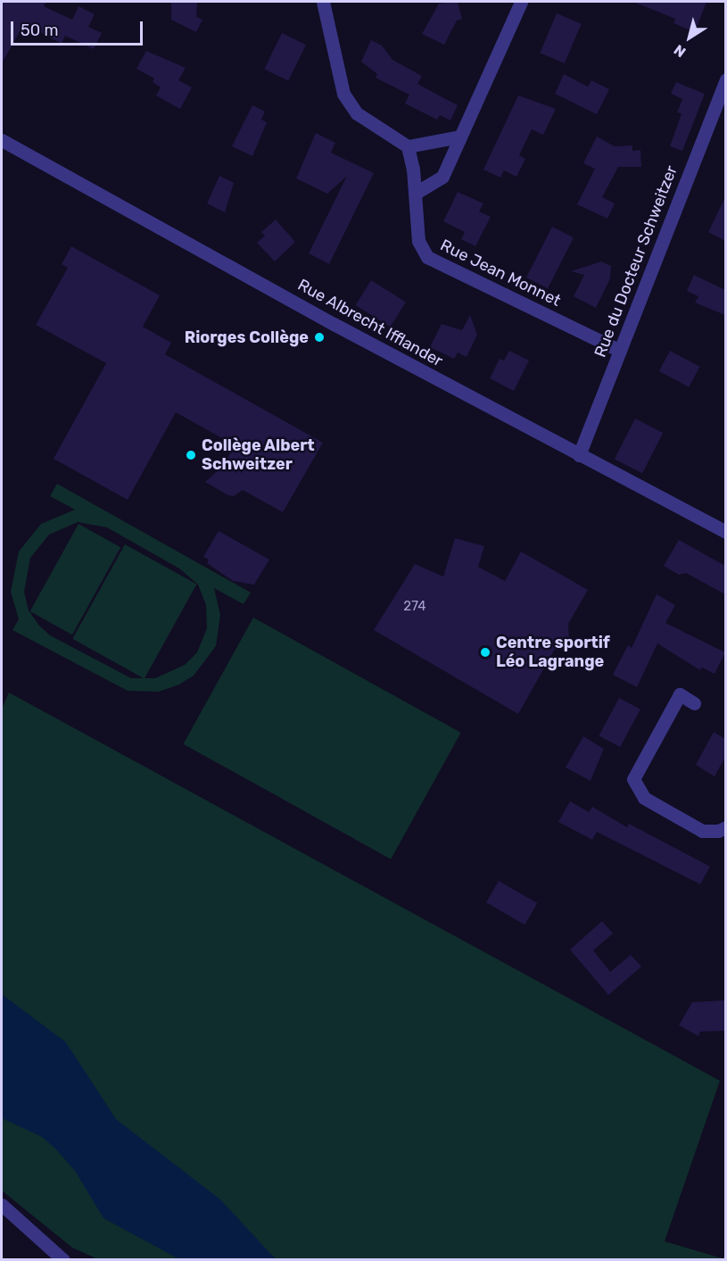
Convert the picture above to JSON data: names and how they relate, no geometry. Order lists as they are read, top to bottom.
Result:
{
  "streets": {
    "street": ["Rue du Docteur Schweitzer", "Rue Jean Monnet", "Rue Albrecht Ifflander"]
  },
  "crossings": [
    ["Rue du Docteur Schweitzer", "Rue Jean Monnet"],
    ["Rue du Docteur Schweitzer", "Rue Albrecht Ifflander"]
  ],
  "places": ["Riorges Collège", "Collège Albert Schweitzer", "Centre sportif Léo Lagrange"],
  "house_numbers": ["274"],
  "scale_bar": "50 m",
  "north": "bottom left"
}
